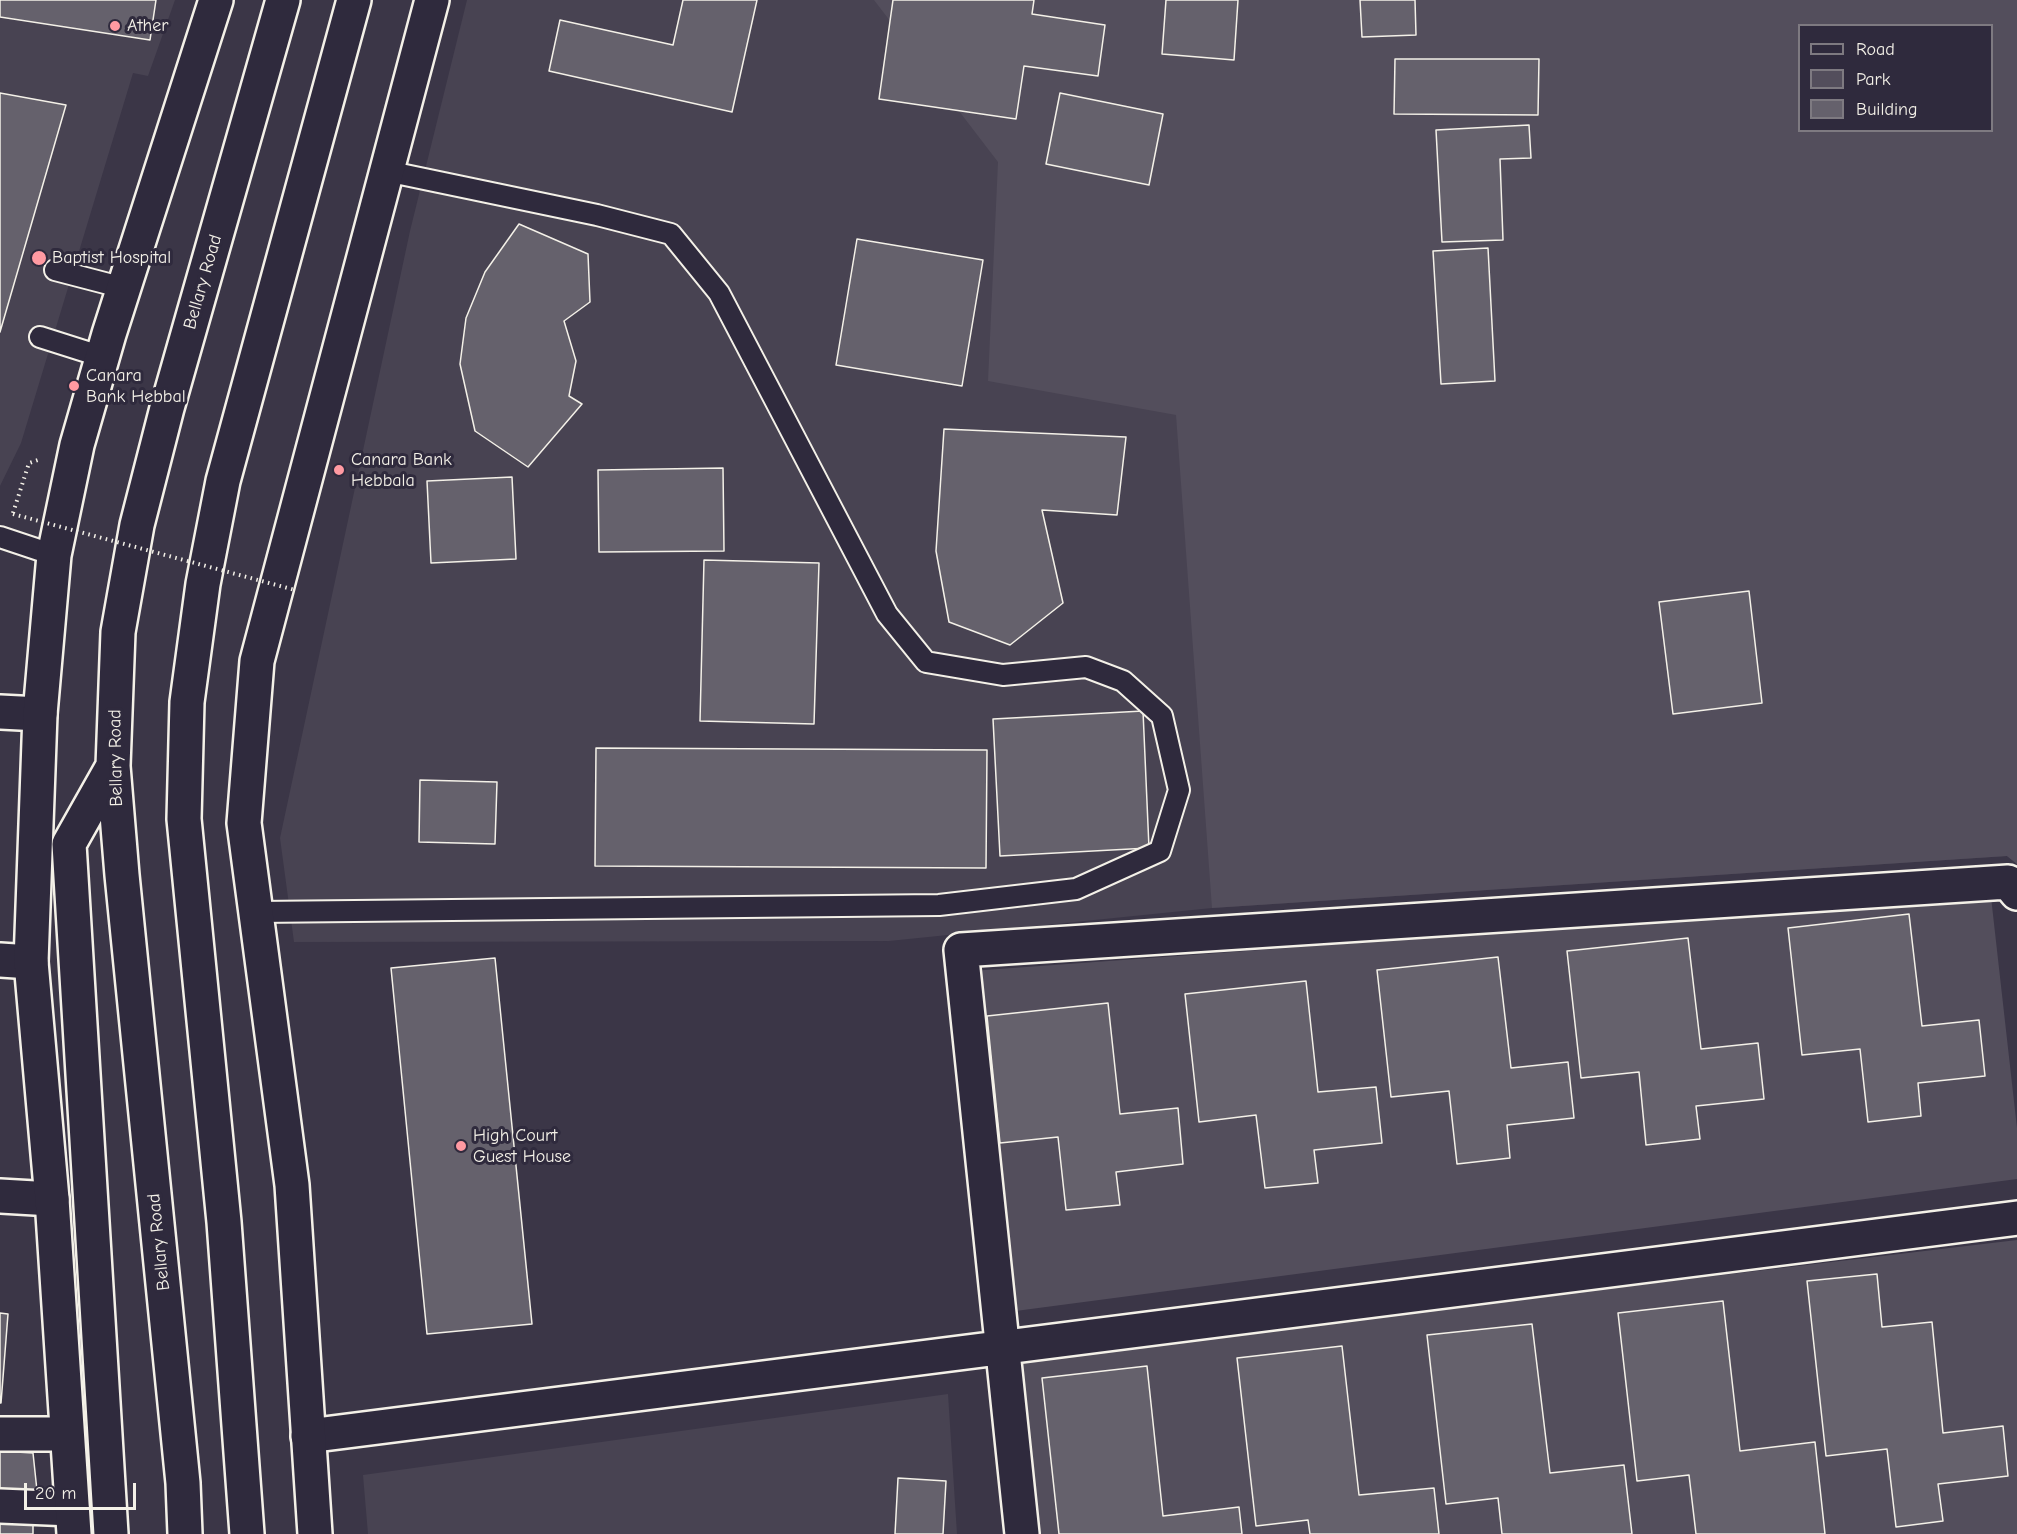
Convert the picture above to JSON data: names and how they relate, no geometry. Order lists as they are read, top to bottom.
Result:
{
  "streets": {
    "main road": ["Bellary Road"]
  },
  "places": [
    "Ather",
    "Baptist Hospital",
    "Canara Bank Hebbal",
    "Canara Bank Hebbala",
    "High Court Guest House"
  ],
  "legend": ["Road", "Park", "Building"],
  "scale_bar": "20 m"
}
